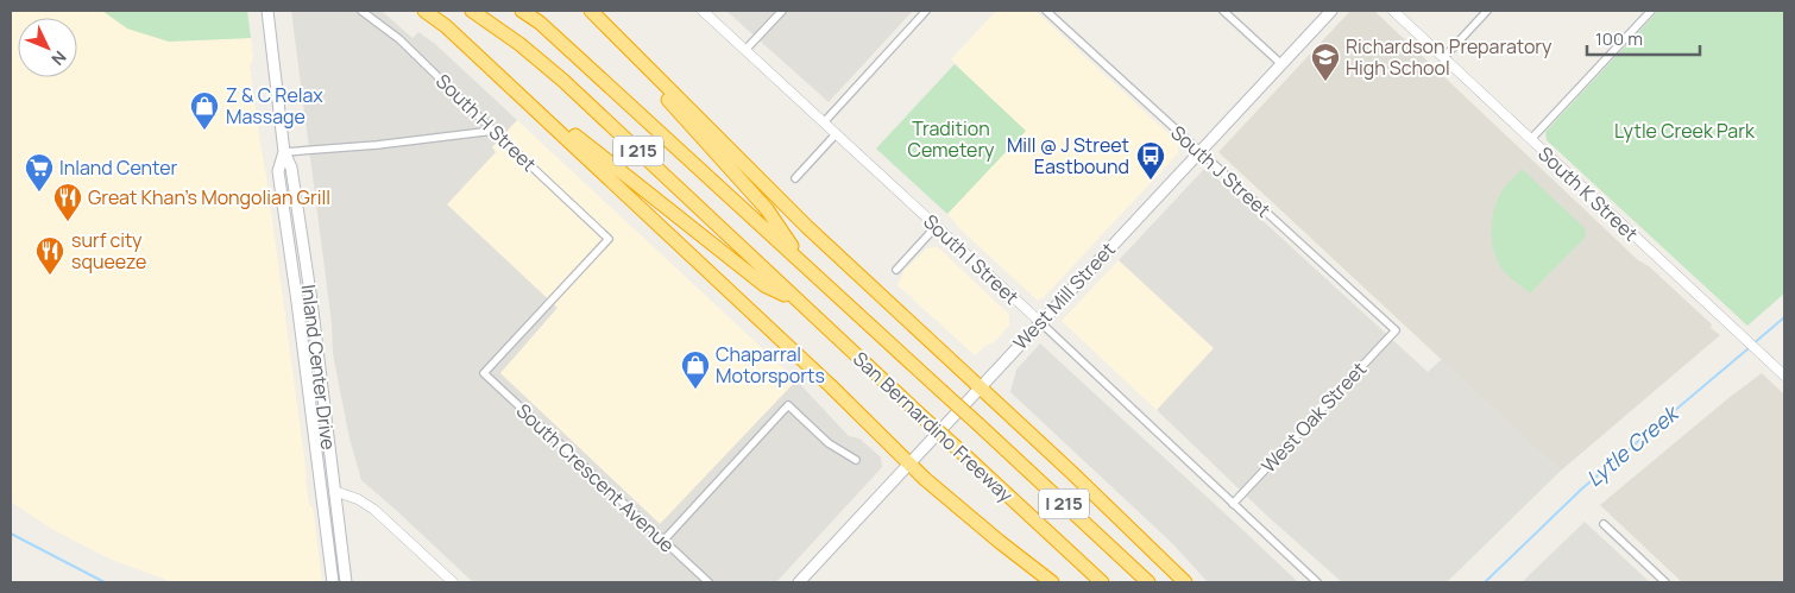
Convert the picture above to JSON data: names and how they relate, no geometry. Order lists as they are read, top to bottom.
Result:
{
  "streets": {
    "highway": ["I 215", "San Bernardino Freeway"],
    "main road": ["West Mill Street", "Inland Center Drive"],
    "street": [
      "South H Street",
      "South J Street",
      "South K Street",
      "South I Street",
      "West Oak Street",
      "South Crescent Avenue"
    ]
  },
  "crossings": [
    ["South H Street", "South Crescent Avenue"],
    ["South J Street", "West Mill Street"],
    ["South J Street", "West Oak Street"],
    ["South I Street", "West Mill Street"],
    ["South I Street", "West Oak Street"]
  ],
  "water": ["Lytle Creek"],
  "parks": ["Tradition Cemetery", "Lytle Creek Park"],
  "places": {
    "school or university": ["Richardson Preparatory High School"],
    "shop": ["Z & C Relax Massage", "Chaparral Motorsports"],
    "bus stop": ["Mill @ J Street Eastbound"],
    "supermarket": ["Inland Center"],
    "restaurant": ["Great Khan's Mongolian Grill", "surf city squeeze"]
  },
  "scale_bar": "100 m",
  "north": "bottom right"
}
